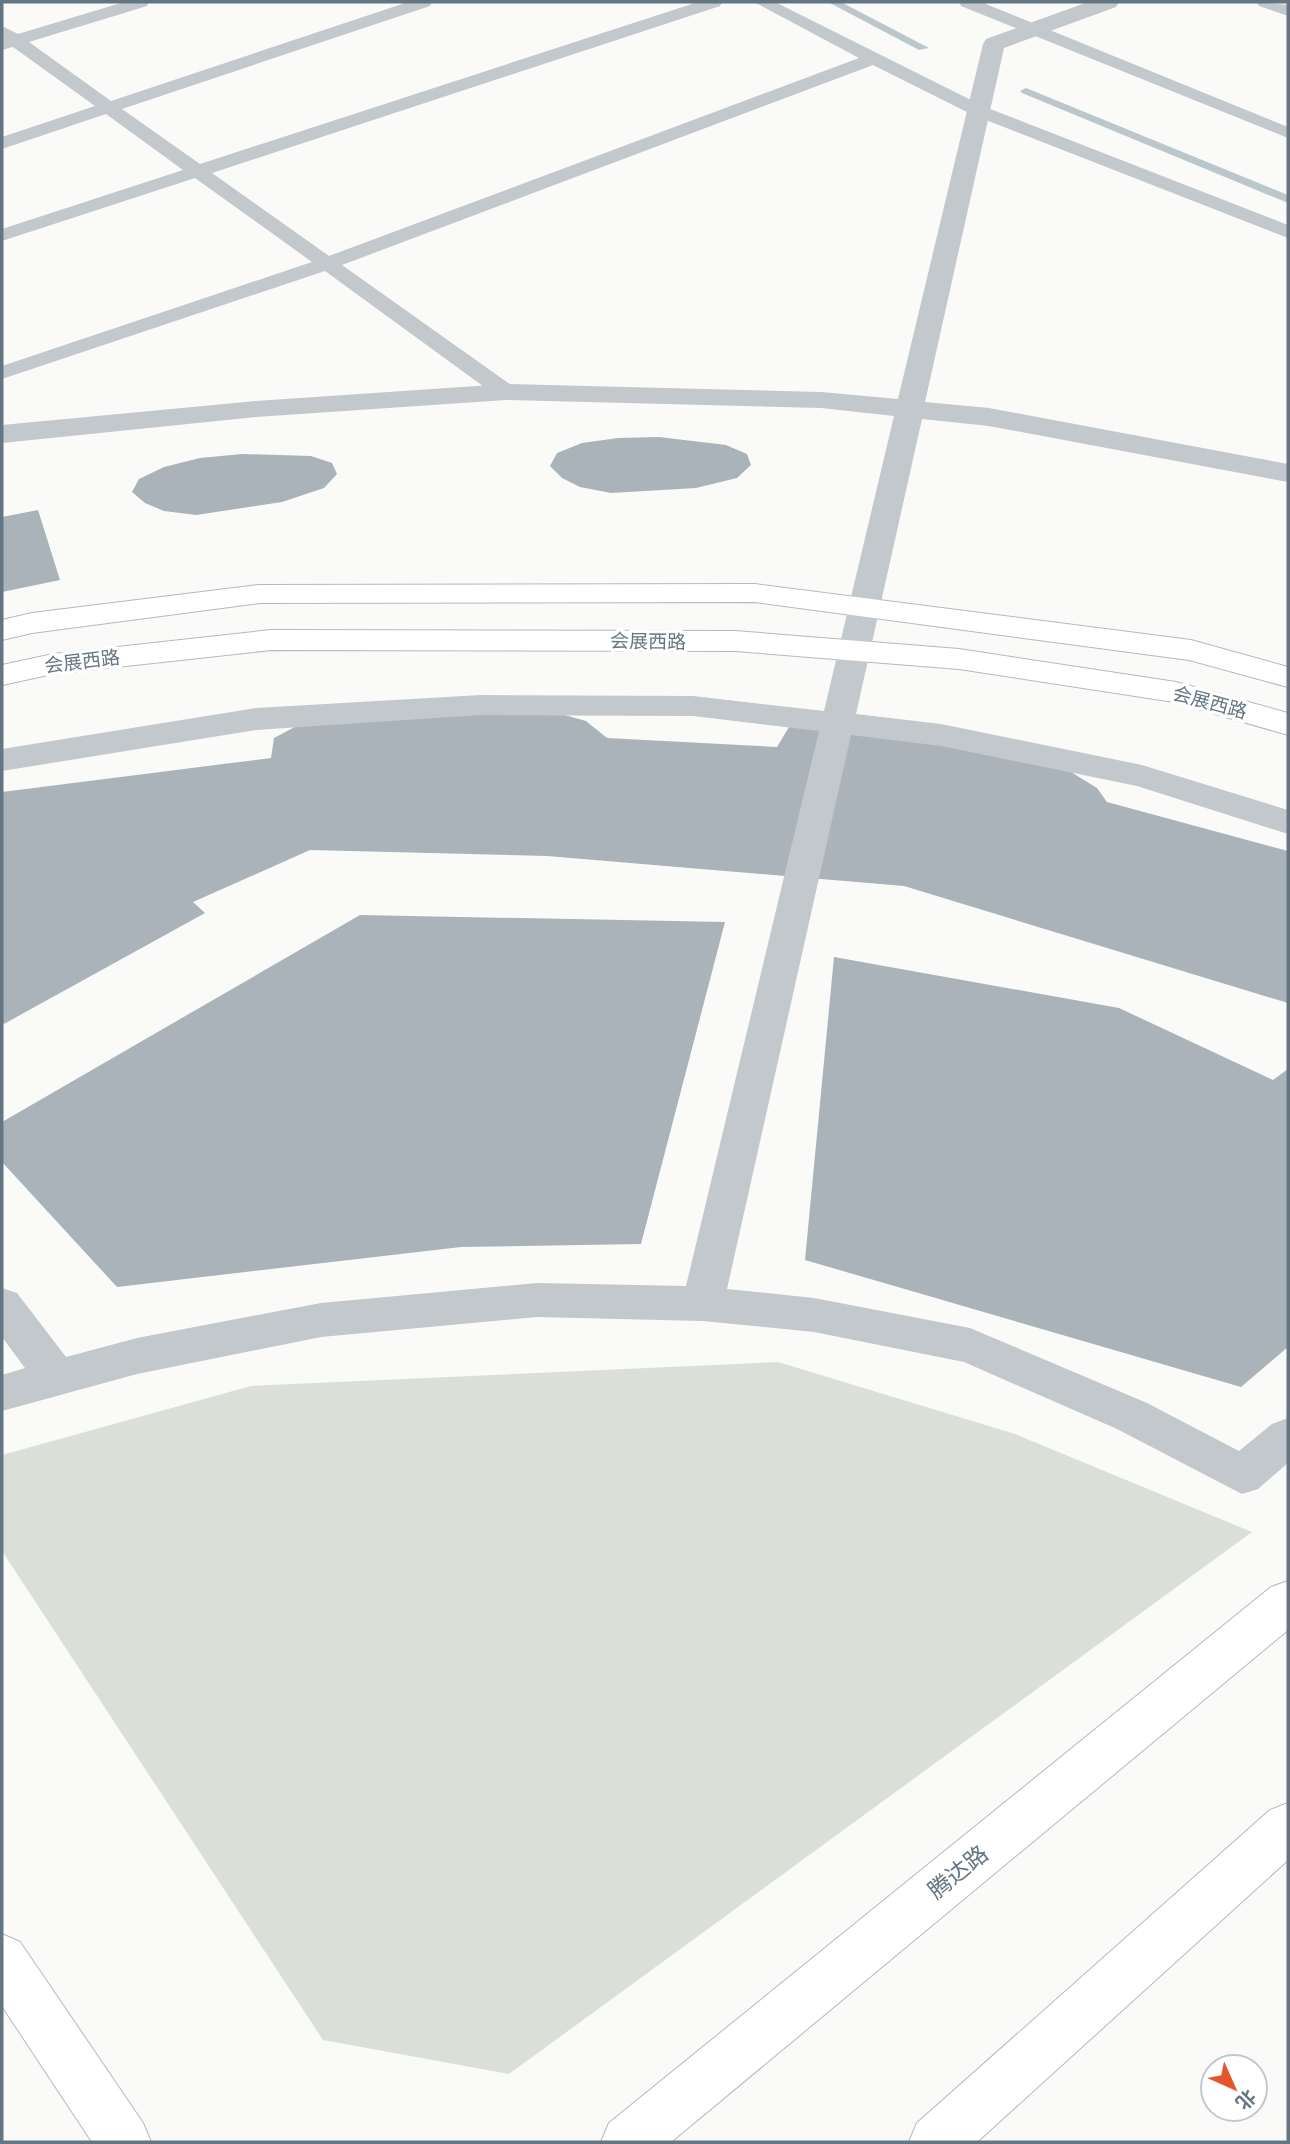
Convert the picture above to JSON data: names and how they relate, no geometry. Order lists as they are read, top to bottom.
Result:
{
  "streets": {
    "main road": ["会展西路", "腾达路"]
  },
  "north": "bottom right"
}
